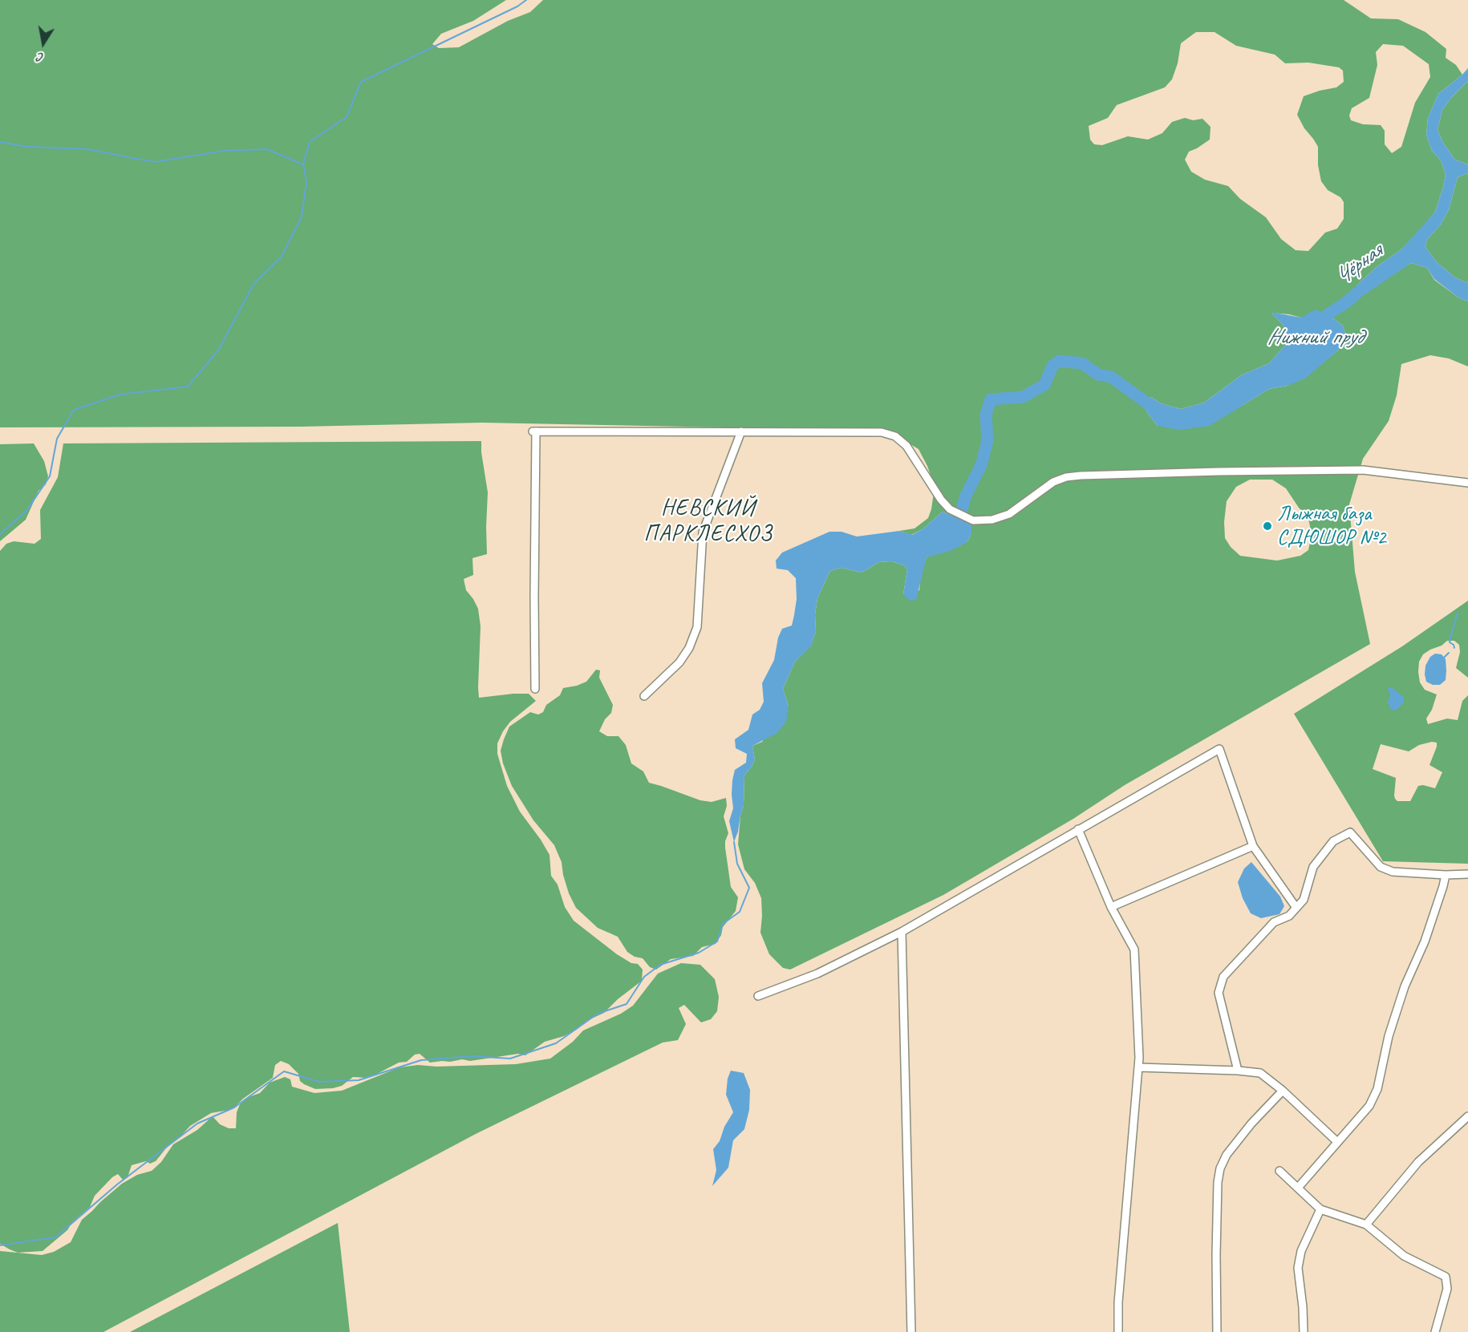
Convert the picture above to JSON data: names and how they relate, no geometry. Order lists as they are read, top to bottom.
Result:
{
  "districts": ["НЕВСКИЙ ПАРКЛЕСХОЗ"],
  "water": ["Чёрная", "Нижний пруд"],
  "places": ["Лыжная база СДЮШОР №2"],
  "north": "bottom"
}
